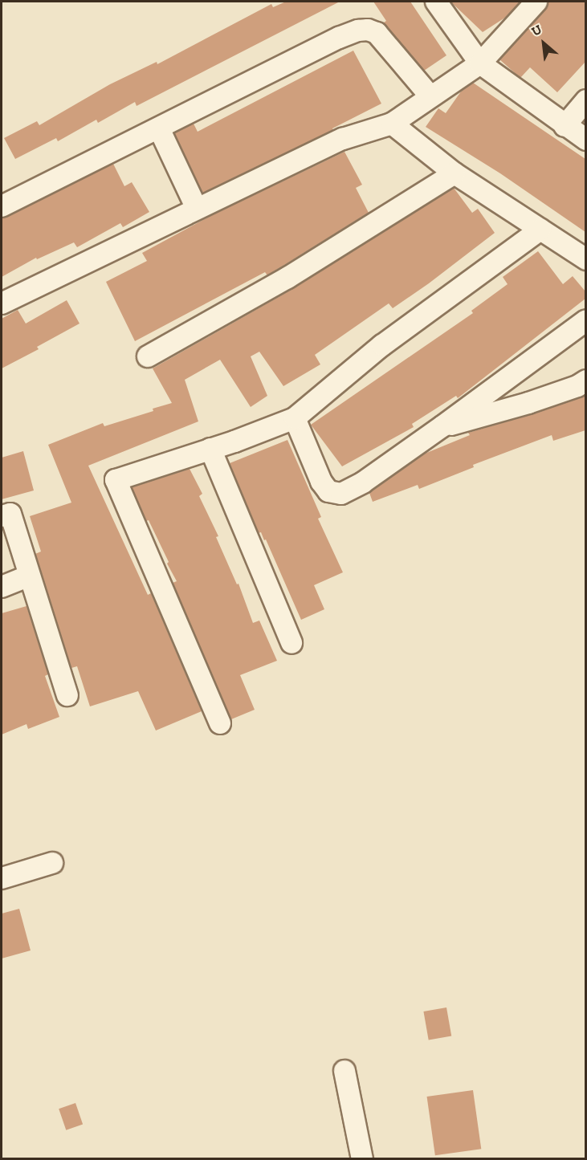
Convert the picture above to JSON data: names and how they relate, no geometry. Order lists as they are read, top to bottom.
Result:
{
  "north": "top left"
}
